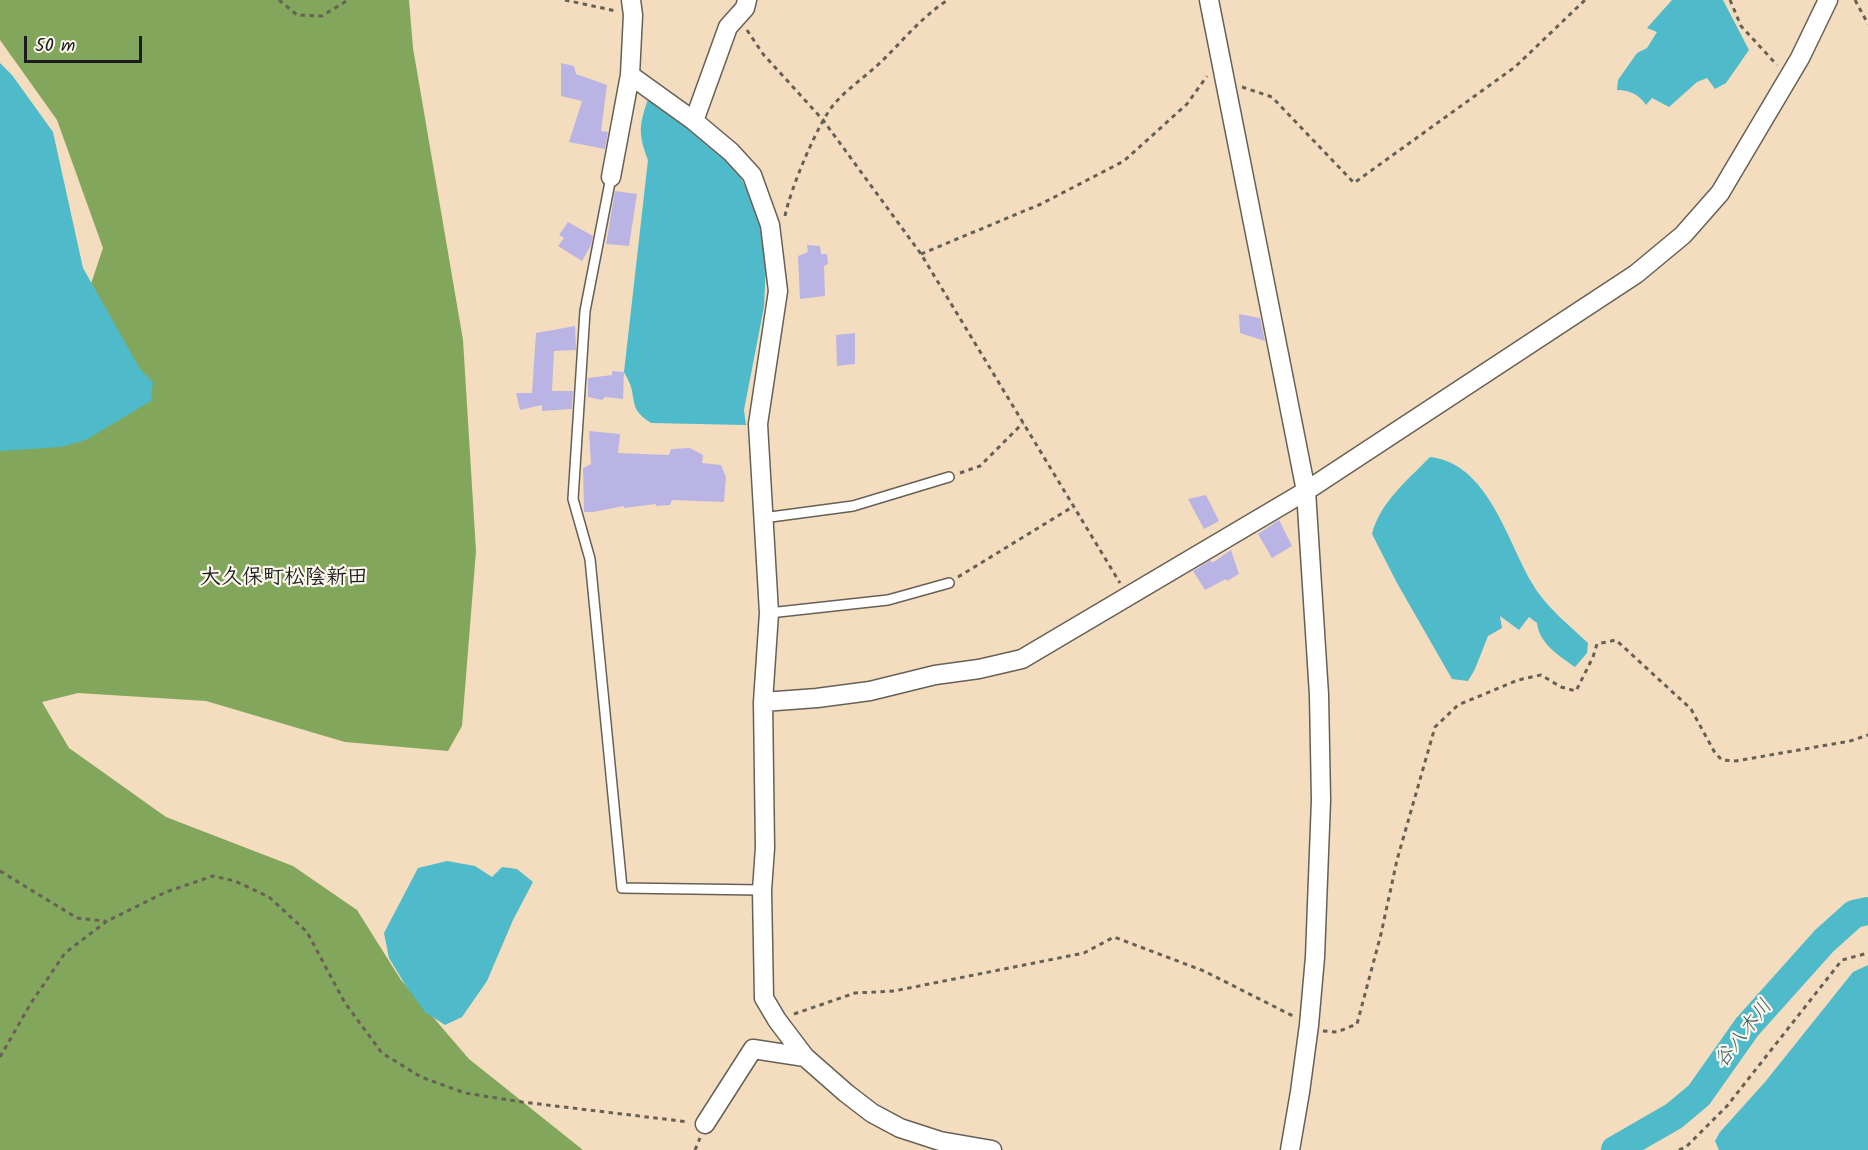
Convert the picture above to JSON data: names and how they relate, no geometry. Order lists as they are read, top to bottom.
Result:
{
  "districts": ["大久保町松陰新田"],
  "water": ["谷八木川"],
  "scale_bar": "50 m"
}
